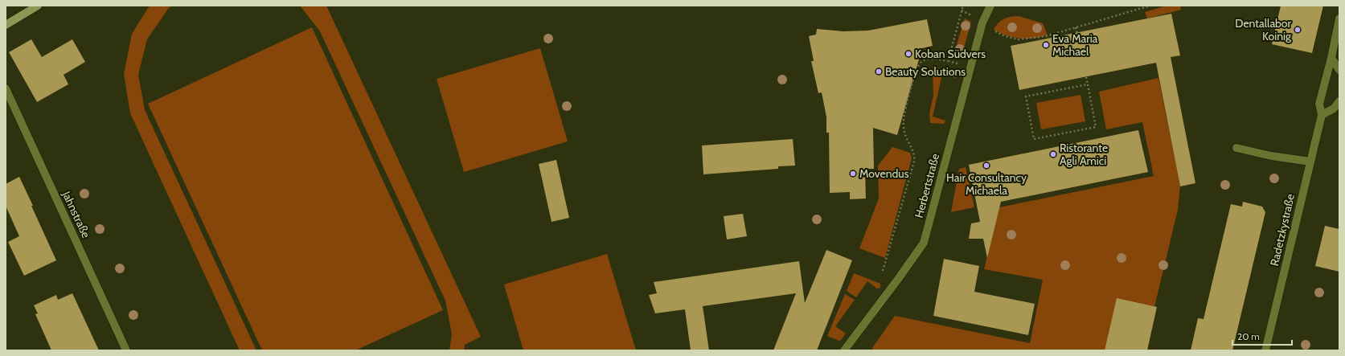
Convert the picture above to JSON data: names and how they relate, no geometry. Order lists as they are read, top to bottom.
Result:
{
  "streets": {
    "street": ["Herbertstraße", "Jahnstraße", "Radetzkystraße"]
  },
  "places": [
    "Dentallabor Koinig",
    "Eva Maria Michael",
    "Koban Südvers",
    "Beauty Solutions",
    "Ristorante Agli Amici",
    "Hair Consultancy Michaela",
    "Movendus"
  ],
  "scale_bar": "20 m"
}
